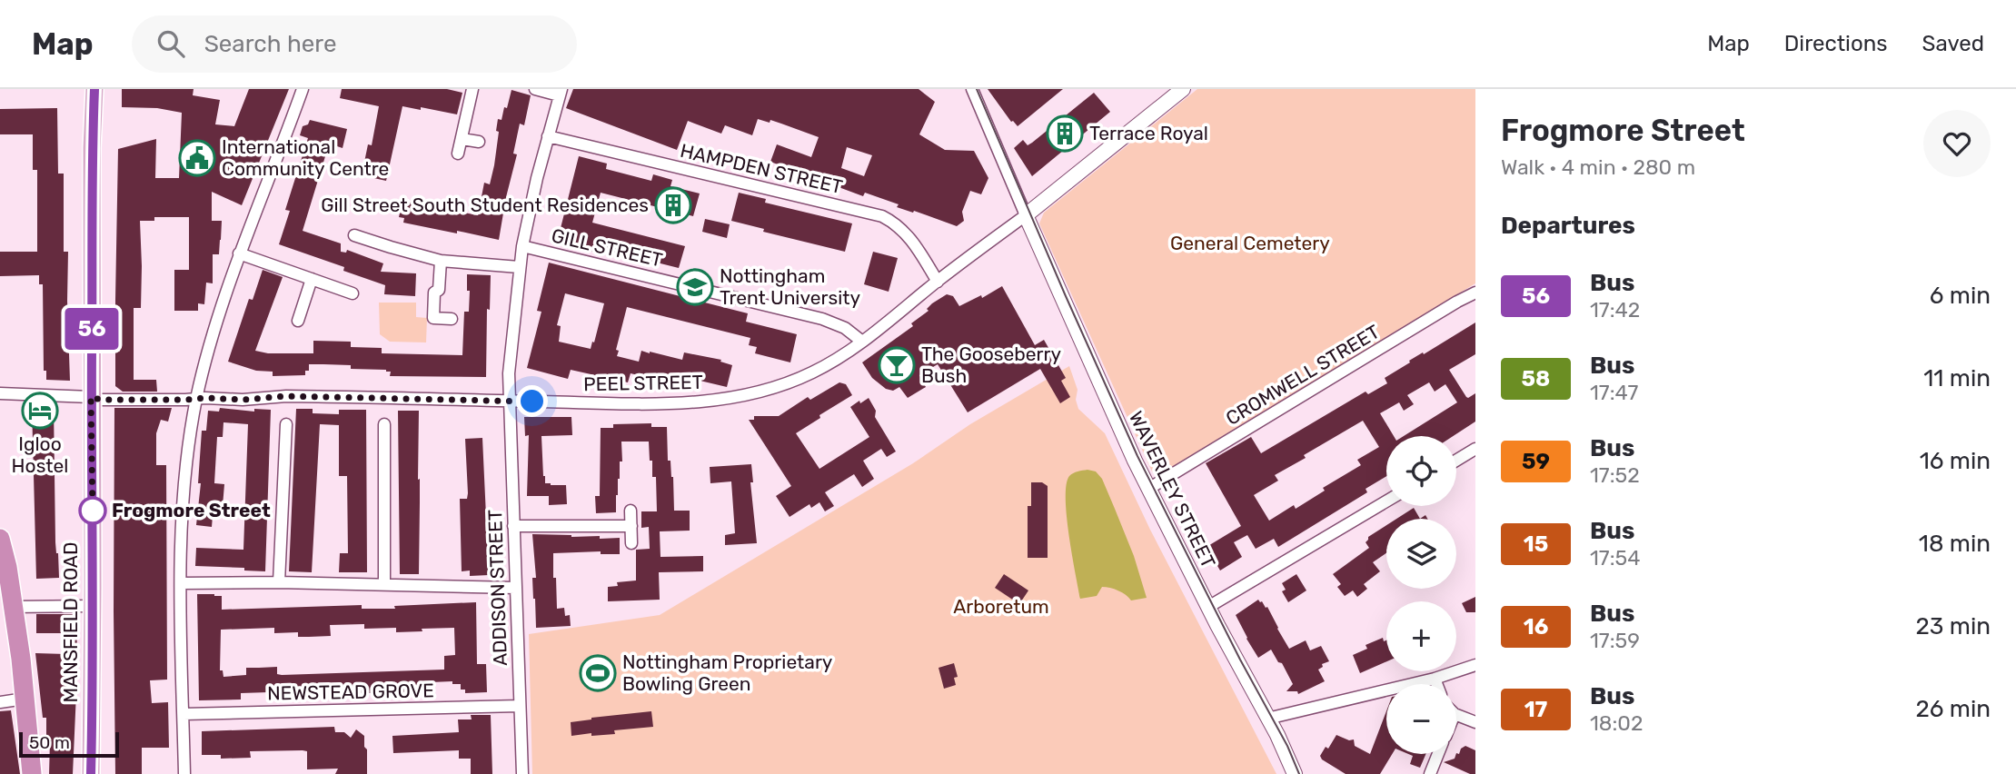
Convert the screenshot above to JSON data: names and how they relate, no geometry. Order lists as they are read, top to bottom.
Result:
{
  "streets": {
    "main road": ["MANSFIELD ROAD"],
    "street": [
      "HAMPDEN STREET",
      "GILL STREET",
      "CROMWELL STREET",
      "PEEL STREET",
      "WAVERLEY STREET",
      "ADDISON STREET",
      "NEWSTEAD GROVE"
    ]
  },
  "crossings": [
    ["HAMPDEN STREET", "PEEL STREET"],
    ["HAMPDEN STREET", "ADDISON STREET"],
    ["GILL STREET", "PEEL STREET"],
    ["GILL STREET", "ADDISON STREET"],
    ["CROMWELL STREET", "WAVERLEY STREET"],
    ["PEEL STREET", "WAVERLEY STREET"],
    ["PEEL STREET", "ADDISON STREET"],
    ["PEEL STREET", "MANSFIELD ROAD"],
    ["ADDISON STREET", "NEWSTEAD GROVE"]
  ],
  "parks": ["General Cemetery", "Arboretum"],
  "places": {
    "building": ["Terrace Royal", "Gill Street South Student Residences"],
    "public building": ["International Community Centre"],
    "school or university": ["Nottingham Trent University"],
    "bar": ["The Gooseberry Bush"],
    "hotel": ["Igloo Hostel"],
    "other": ["Frogmore Street"],
    "sports": ["Nottingham Proprietary Bowling Green"]
  },
  "lines": ["bus line 56"],
  "scale_bar": "50 m",
  "page": {
    "header": "Map",
    "search": "Search here",
    "nav": ["Map", "Directions", "Saved"],
    "on_map": "56",
    "heading": [
      ["Frogmore Street", "Walk · 4 min · 280 m"],
      "Departures"
    ],
    "list": [
      {
        "mark": "56",
        "name": "Bus",
        "note": "17:42",
        "value": "6 min"
      },
      {
        "mark": "58",
        "name": "Bus",
        "note": "17:47",
        "value": "11 min"
      },
      {
        "mark": "59",
        "name": "Bus",
        "note": "17:52",
        "value": "16 min"
      },
      {
        "mark": "15",
        "name": "Bus",
        "note": "17:54",
        "value": "18 min"
      },
      {
        "mark": "16",
        "name": "Bus",
        "note": "17:59",
        "value": "23 min"
      },
      {
        "mark": "17",
        "name": "Bus",
        "note": "18:02",
        "value": "26 min"
      }
    ],
    "map_buttons": ["+", "−"],
    "scale": "50 m"
  }
}
